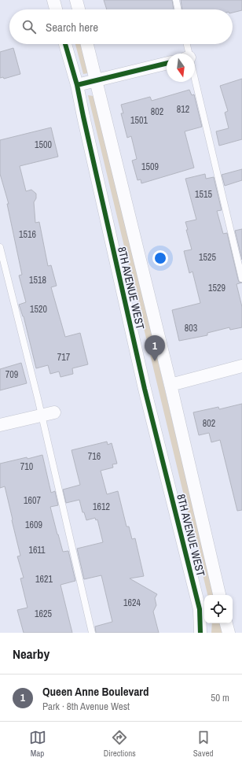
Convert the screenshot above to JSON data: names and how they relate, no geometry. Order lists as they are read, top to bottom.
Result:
{
  "streets": {
    "street": ["8TH AVENUE WEST"]
  },
  "house_numbers": [
    "812",
    "802",
    "1501",
    "1500",
    "1509",
    "1515",
    "1516",
    "1525",
    "1518",
    "1529",
    "1520",
    "803",
    "717",
    "709",
    "802",
    "716",
    "710",
    "1607",
    "1612",
    "1609",
    "1611",
    "1621",
    "1624",
    "1625"
  ],
  "north": "bottom",
  "page": {
    "search": "Search here",
    "pins": "1",
    "heading": "Nearby",
    "list": [
      {
        "mark": "1",
        "name": "Queen Anne Boulevard",
        "note": "Park · 8th Avenue West",
        "value": "50 m"
      }
    ],
    "nav": ["Map", "Directions", "Saved"]
  }
}
